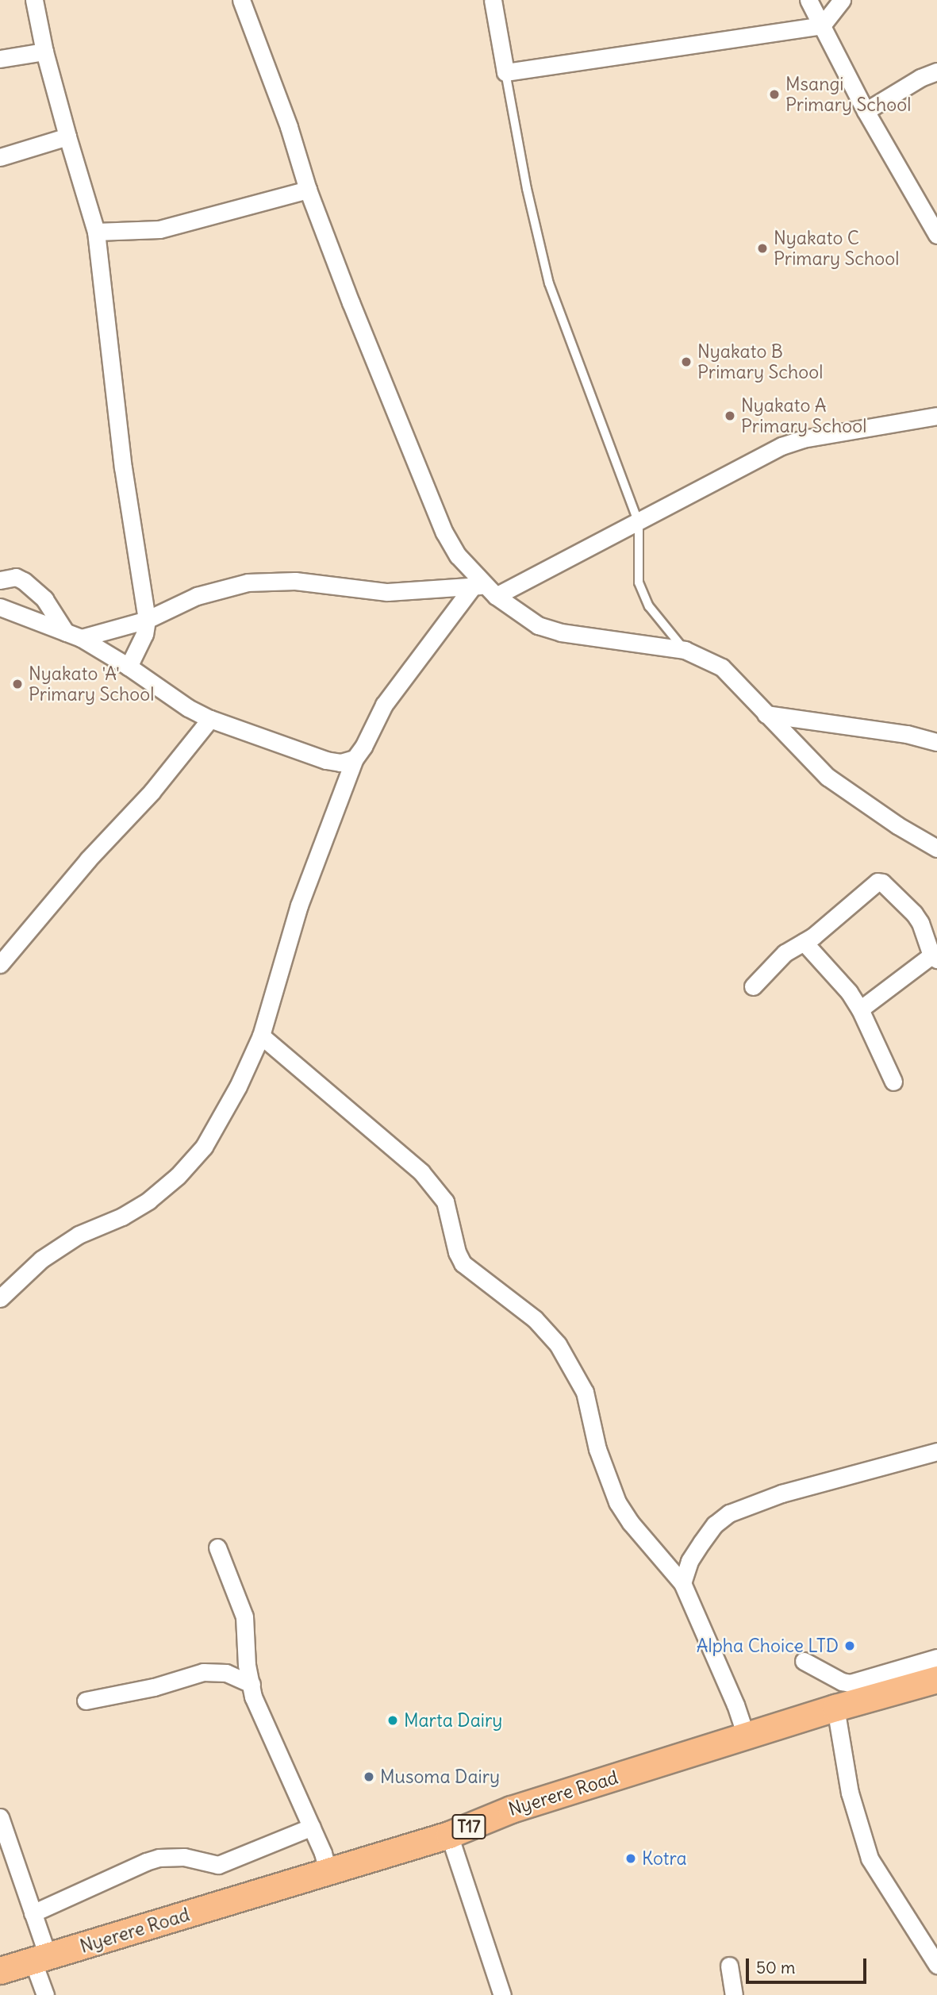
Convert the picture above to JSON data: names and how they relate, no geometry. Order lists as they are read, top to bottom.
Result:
{
  "streets": {
    "main road": ["Nyerere Road", "T17"]
  },
  "places": [
    "Msangi Primary School",
    "Nyakato C Primary School",
    "Nyakato B Primary School",
    "Nyakato A Primary School",
    "Nyakato 'A' Primary School",
    "Alpha Choice LTD",
    "Marta Dairy",
    "Musoma Dairy",
    "Kotra"
  ],
  "scale_bar": "50 m"
}
